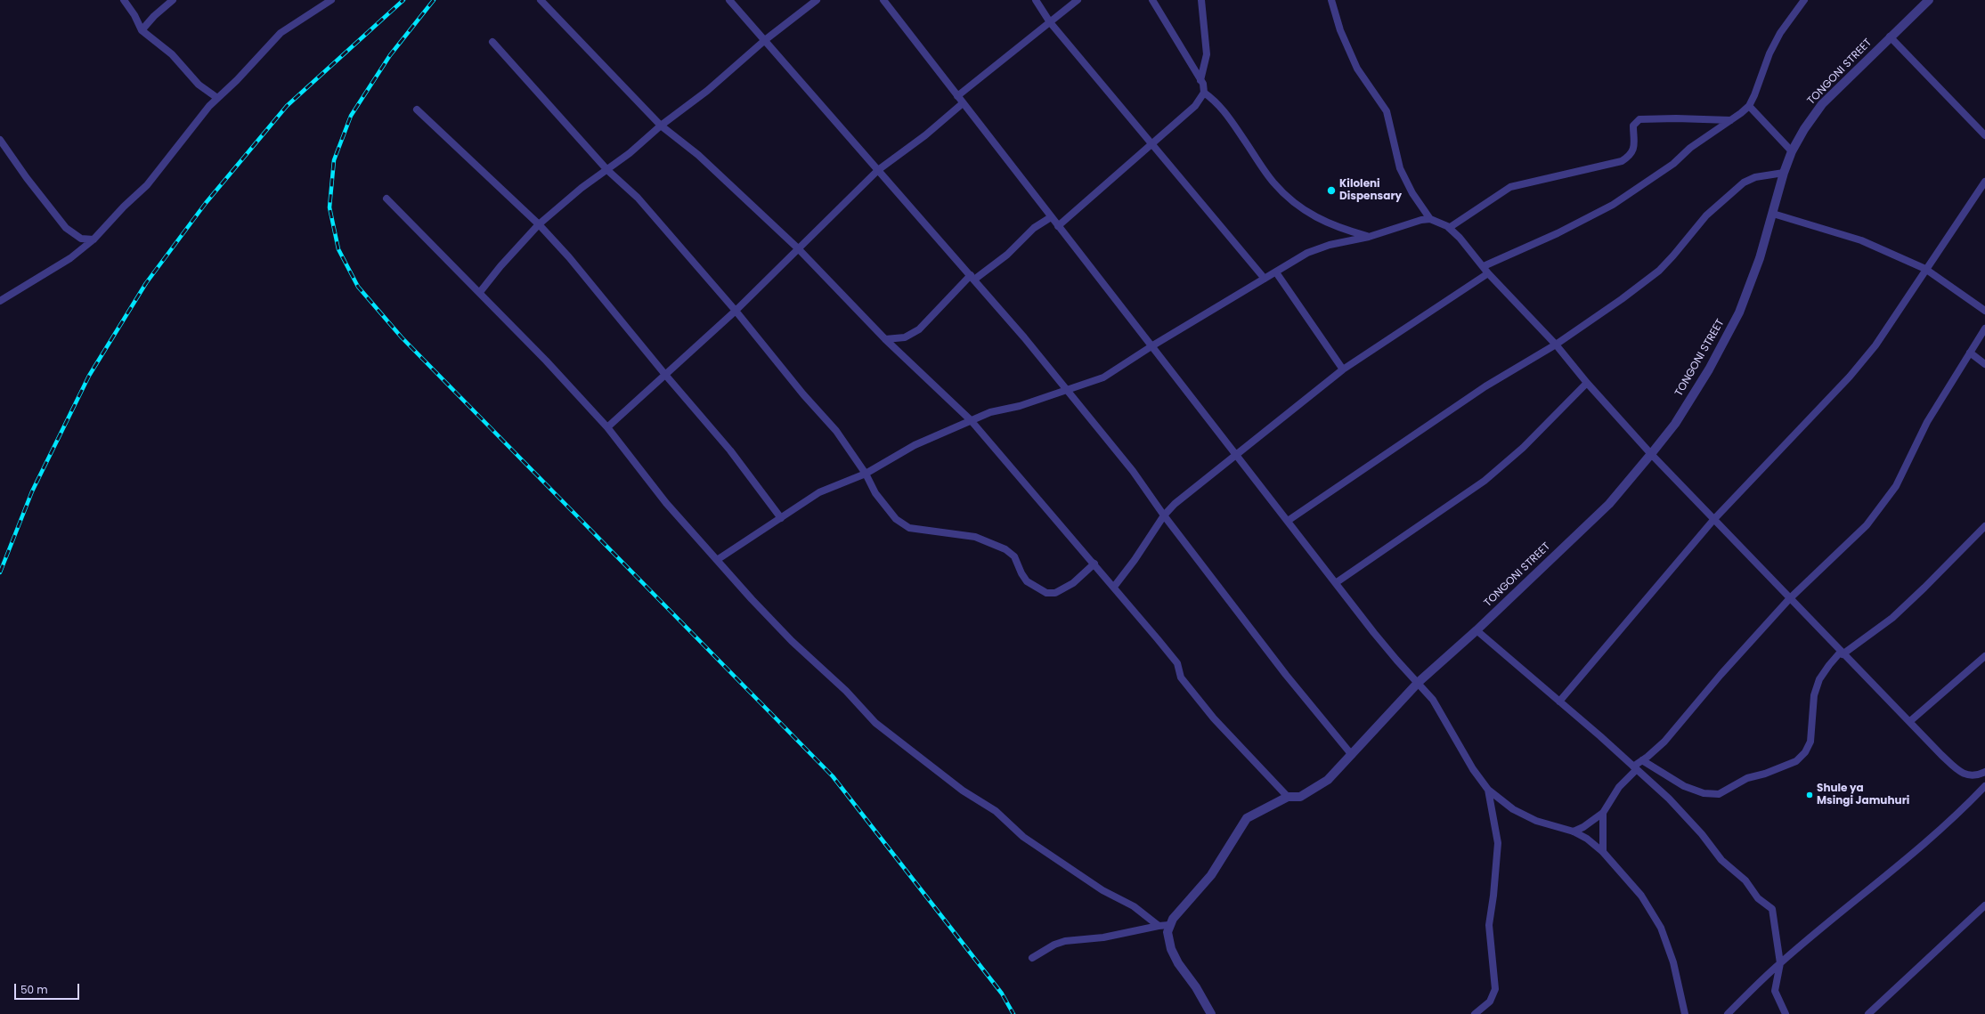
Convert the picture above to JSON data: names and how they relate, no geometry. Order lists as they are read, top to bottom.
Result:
{
  "streets": {
    "street": ["TONGONI STREET"]
  },
  "places": ["Kiloleni Dispensary", "Shule ya Msingi Jamuhuri"],
  "scale_bar": "50 m"
}
